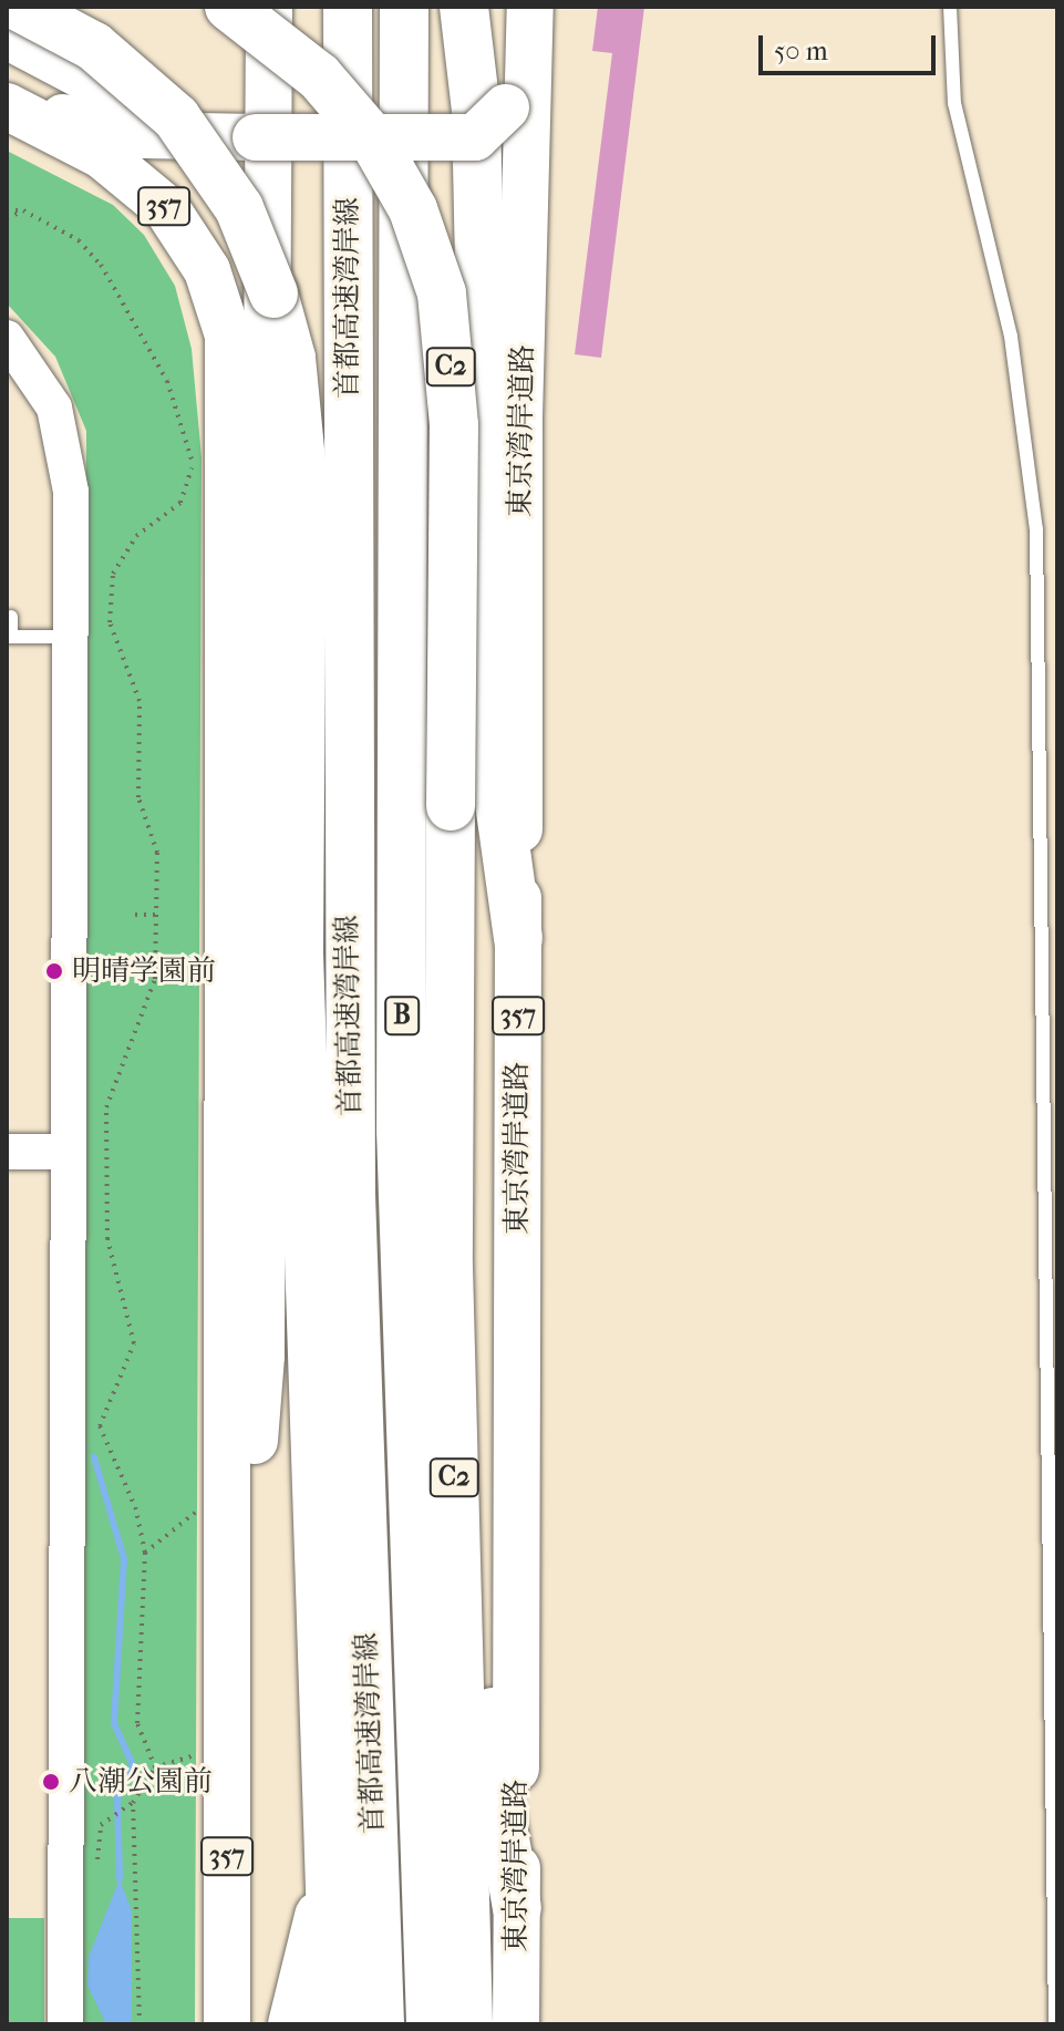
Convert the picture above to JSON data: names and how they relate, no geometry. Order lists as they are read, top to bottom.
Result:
{
  "streets": {
    "highway": [
      "357",
      "首都高速湾岸線",
      "C2",
      "東京湾岸道路",
      "B"
    ]
  },
  "crossings": [
    ["357", "C2"]
  ],
  "places": ["明晴学園前", "八潮公園前"],
  "scale_bar": "50 m"
}
